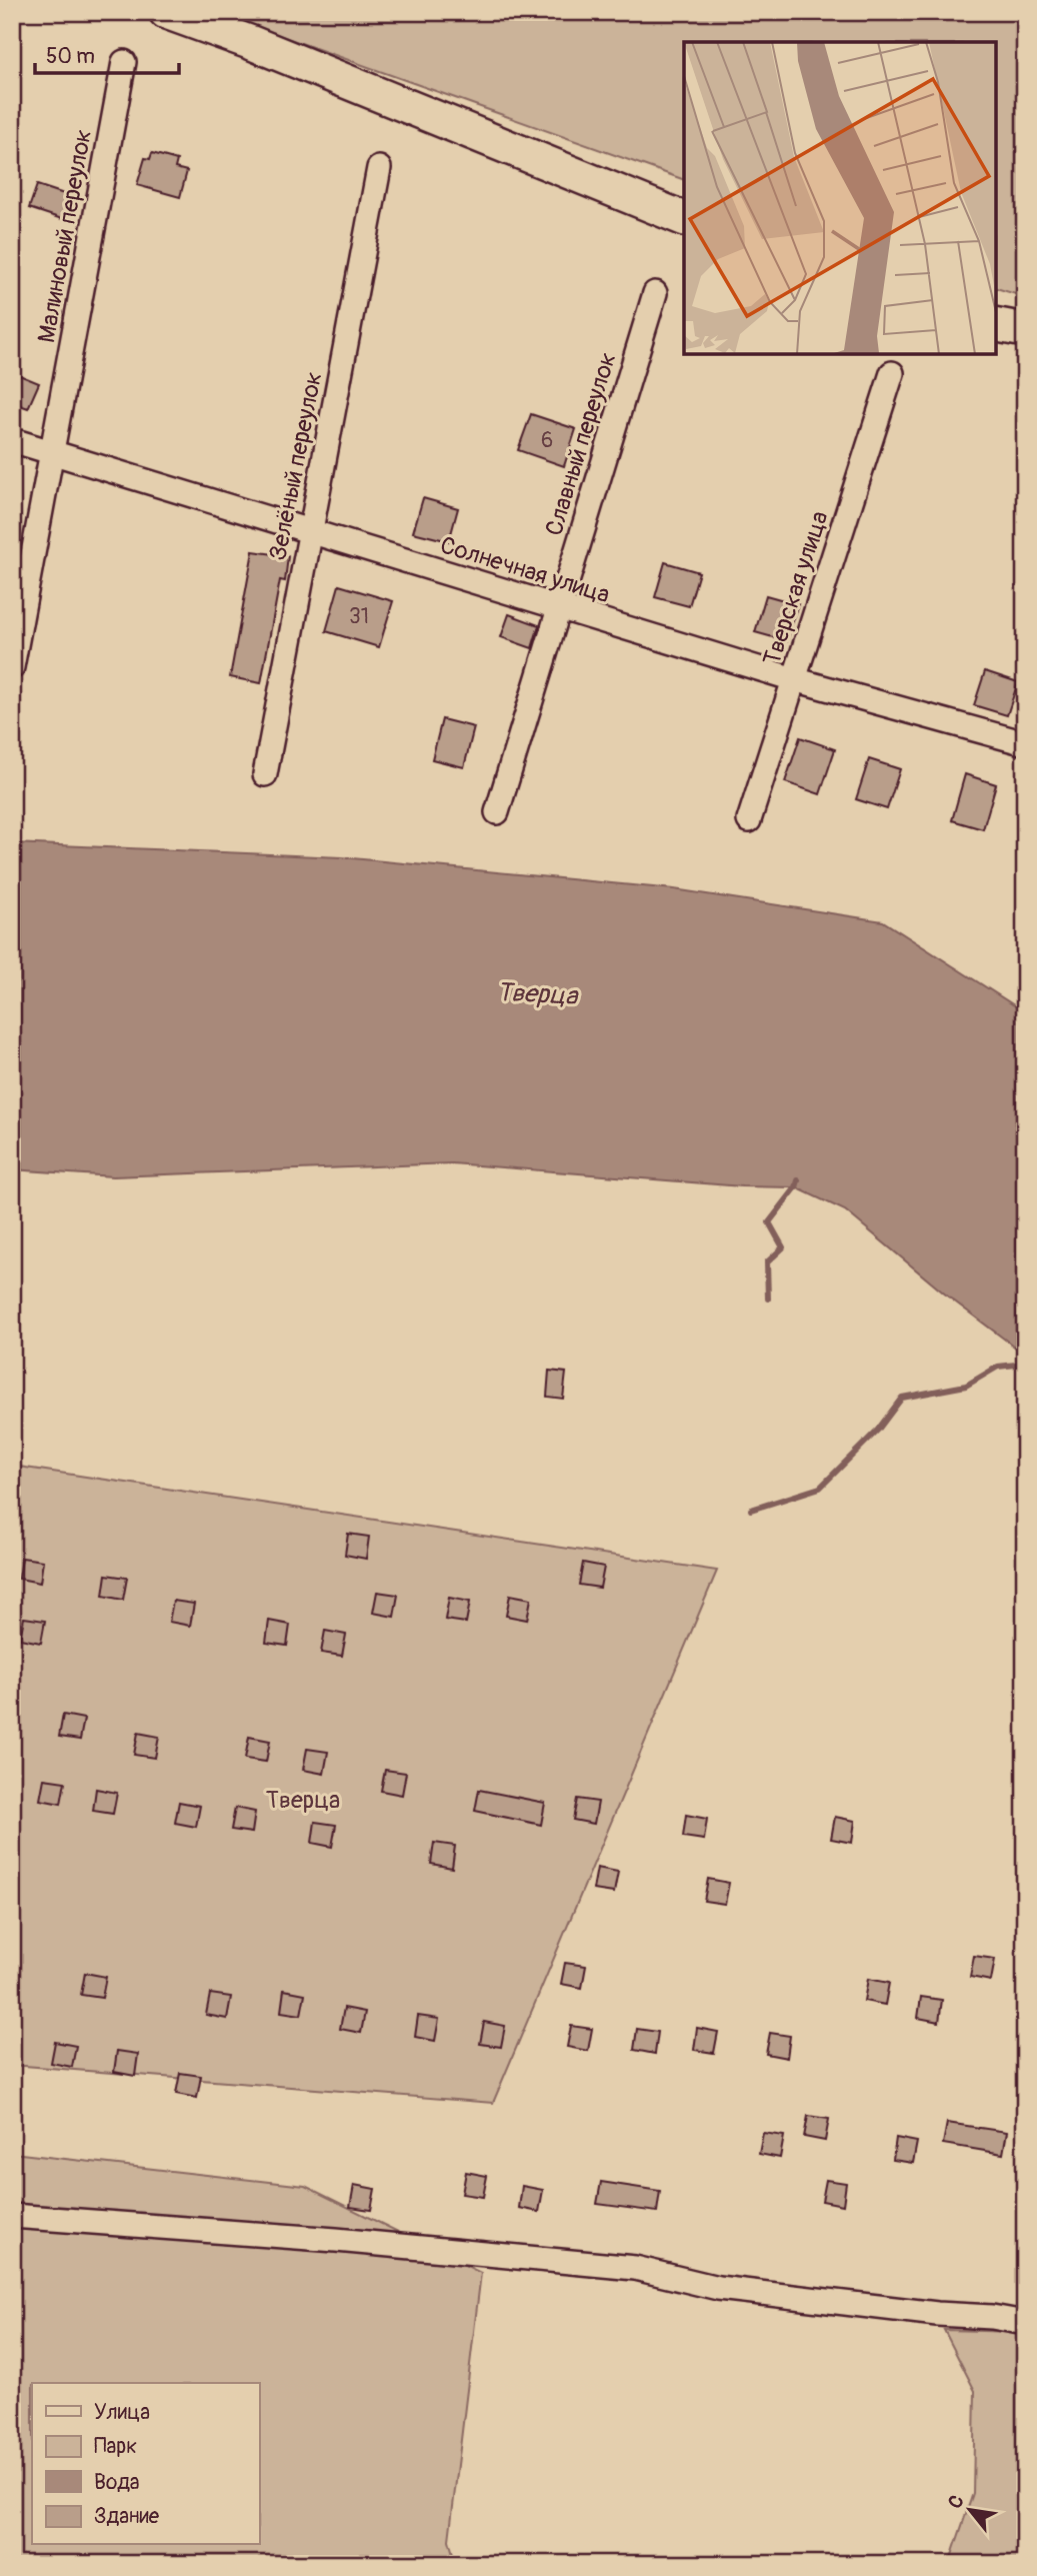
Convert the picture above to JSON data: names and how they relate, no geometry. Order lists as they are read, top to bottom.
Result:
{
  "streets": {
    "street": [
      "Малиновый переулок",
      "Славный переулок",
      "Зелёный переулок",
      "Солнечная улица",
      "Тверская улица"
    ]
  },
  "crossings": [
    ["Малиновый переулок", "Солнечная улица"],
    ["Славный переулок", "Солнечная улица"],
    ["Зелёный переулок", "Солнечная улица"],
    ["Солнечная улица", "Тверская улица"]
  ],
  "water": ["Тверца"],
  "parks": ["Тверца"],
  "house_numbers": ["6", "31"],
  "legend": [
    "Улица",
    "Парк",
    "Вода",
    "Здание"
  ],
  "scale_bar": "50 m",
  "north": "top left"
}
